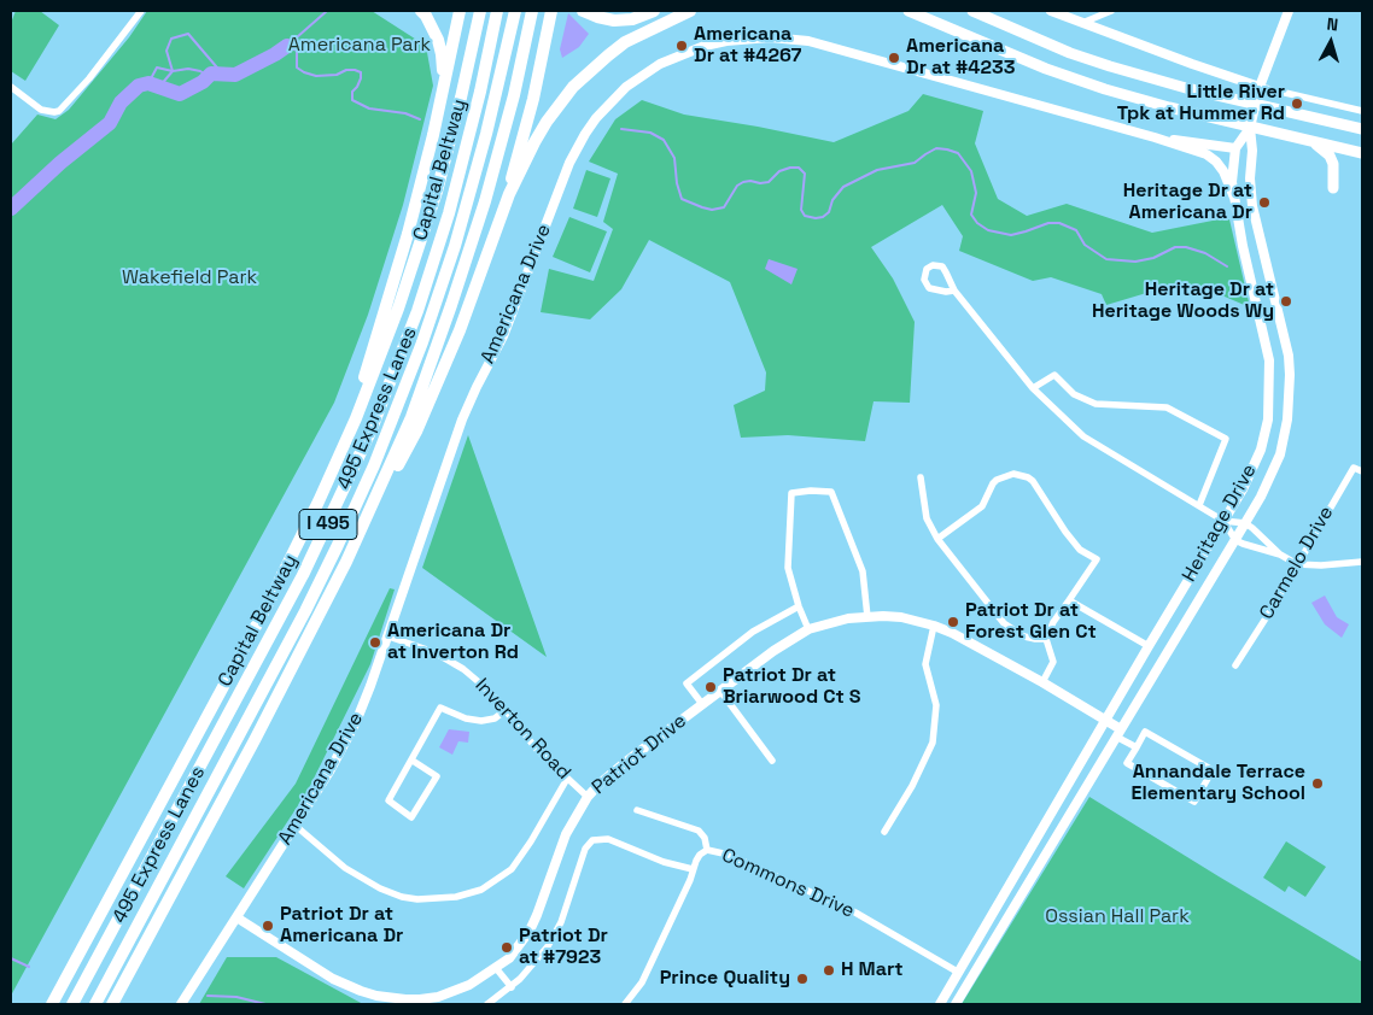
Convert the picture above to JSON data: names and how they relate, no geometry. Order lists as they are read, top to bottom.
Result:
{
  "streets": {
    "highway": ["Capital Beltway", "495 Express Lanes", "I 495"],
    "street": [
      "Americana Drive",
      "Heritage Drive",
      "Carmelo Drive",
      "Inverton Road",
      "Patriot Drive",
      "Commons Drive"
    ]
  },
  "crossings": [
    ["Americana Drive", "Heritage Drive"],
    ["Americana Drive", "Inverton Road"],
    ["Americana Drive", "Patriot Drive"],
    ["Heritage Drive", "Patriot Drive"],
    ["Heritage Drive", "Commons Drive"],
    ["Inverton Road", "Patriot Drive"]
  ],
  "parks": ["Americana Park", "Wakefield Park", "Ossian Hall Park"],
  "places": [
    "Americana Dr at #4267",
    "Americana Dr at #4233",
    "Little River Tpk at Hummer Rd",
    "Heritage Dr at Americana Dr",
    "Heritage Dr at Heritage Woods Wy",
    "Patriot Dr at Forest Glen Ct",
    "Americana Dr at Inverton Rd",
    "Patriot Dr at Briarwood Ct S",
    "Annandale Terrace Elementary School",
    "Patriot Dr at Americana Dr",
    "Patriot Dr at #7923",
    "H Mart",
    "Prince Quality"
  ],
  "north": "top"
}
